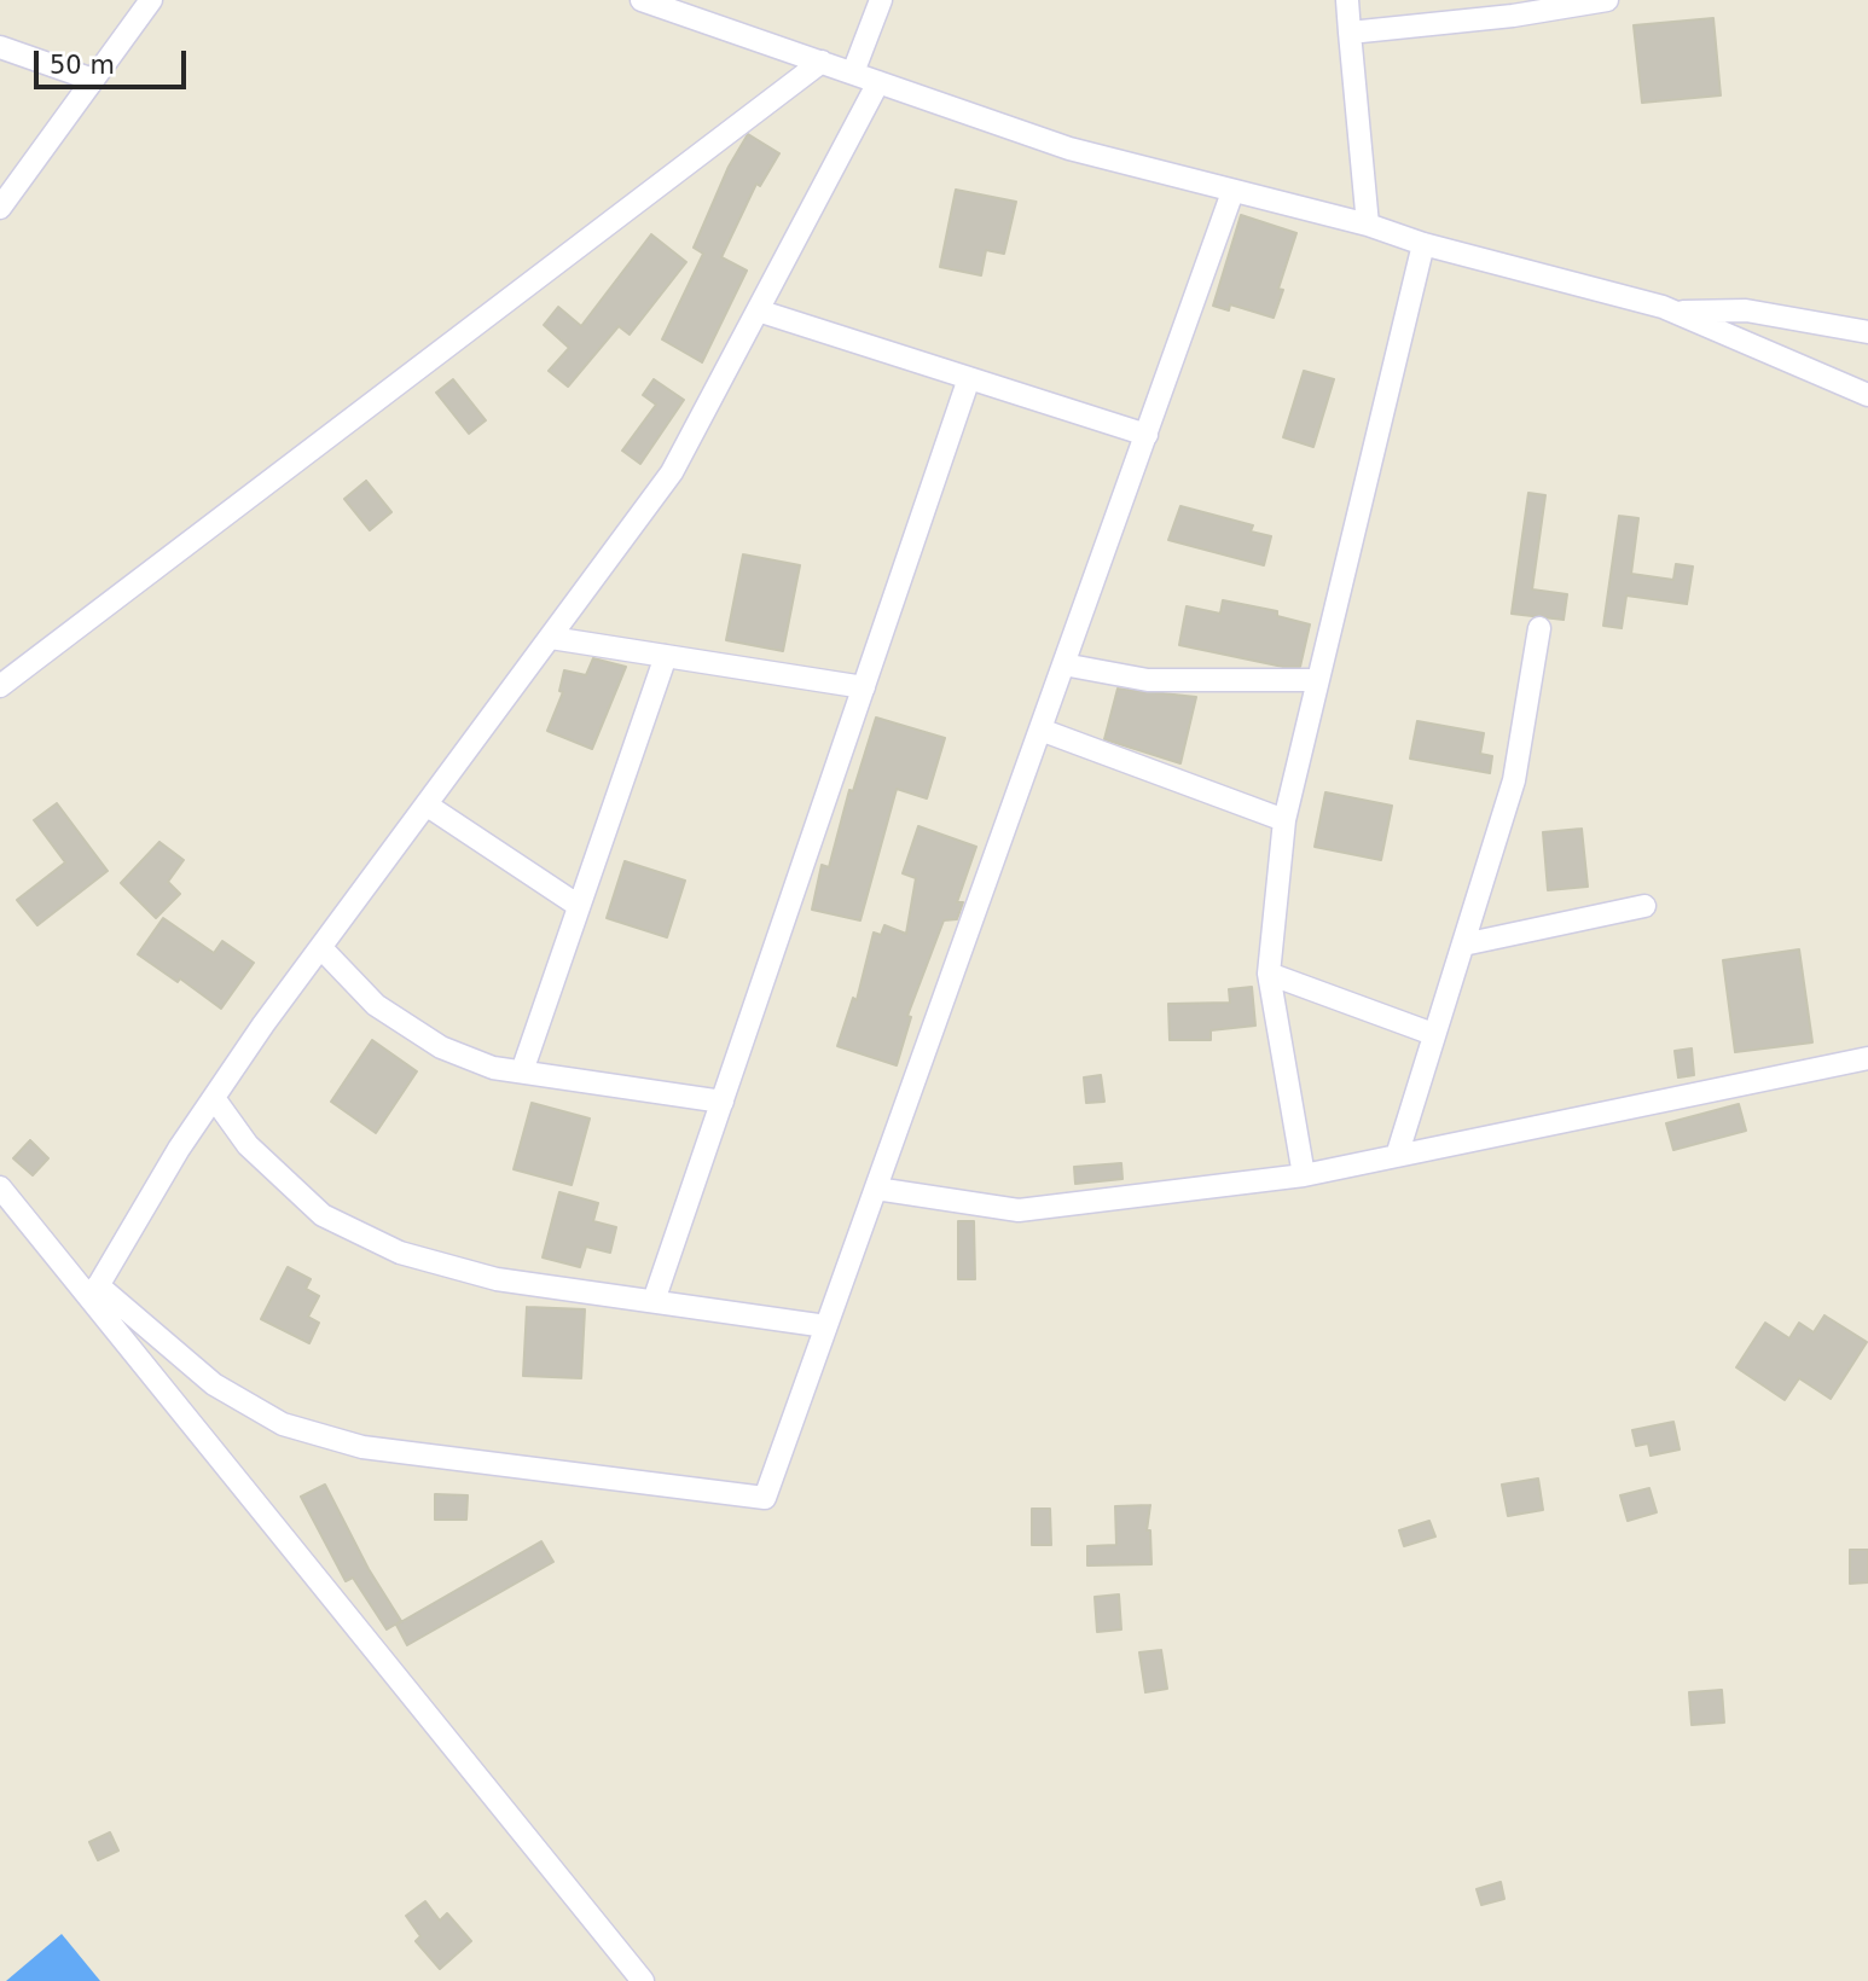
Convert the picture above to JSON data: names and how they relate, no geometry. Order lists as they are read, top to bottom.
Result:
{
  "scale_bar": "50 m"
}
